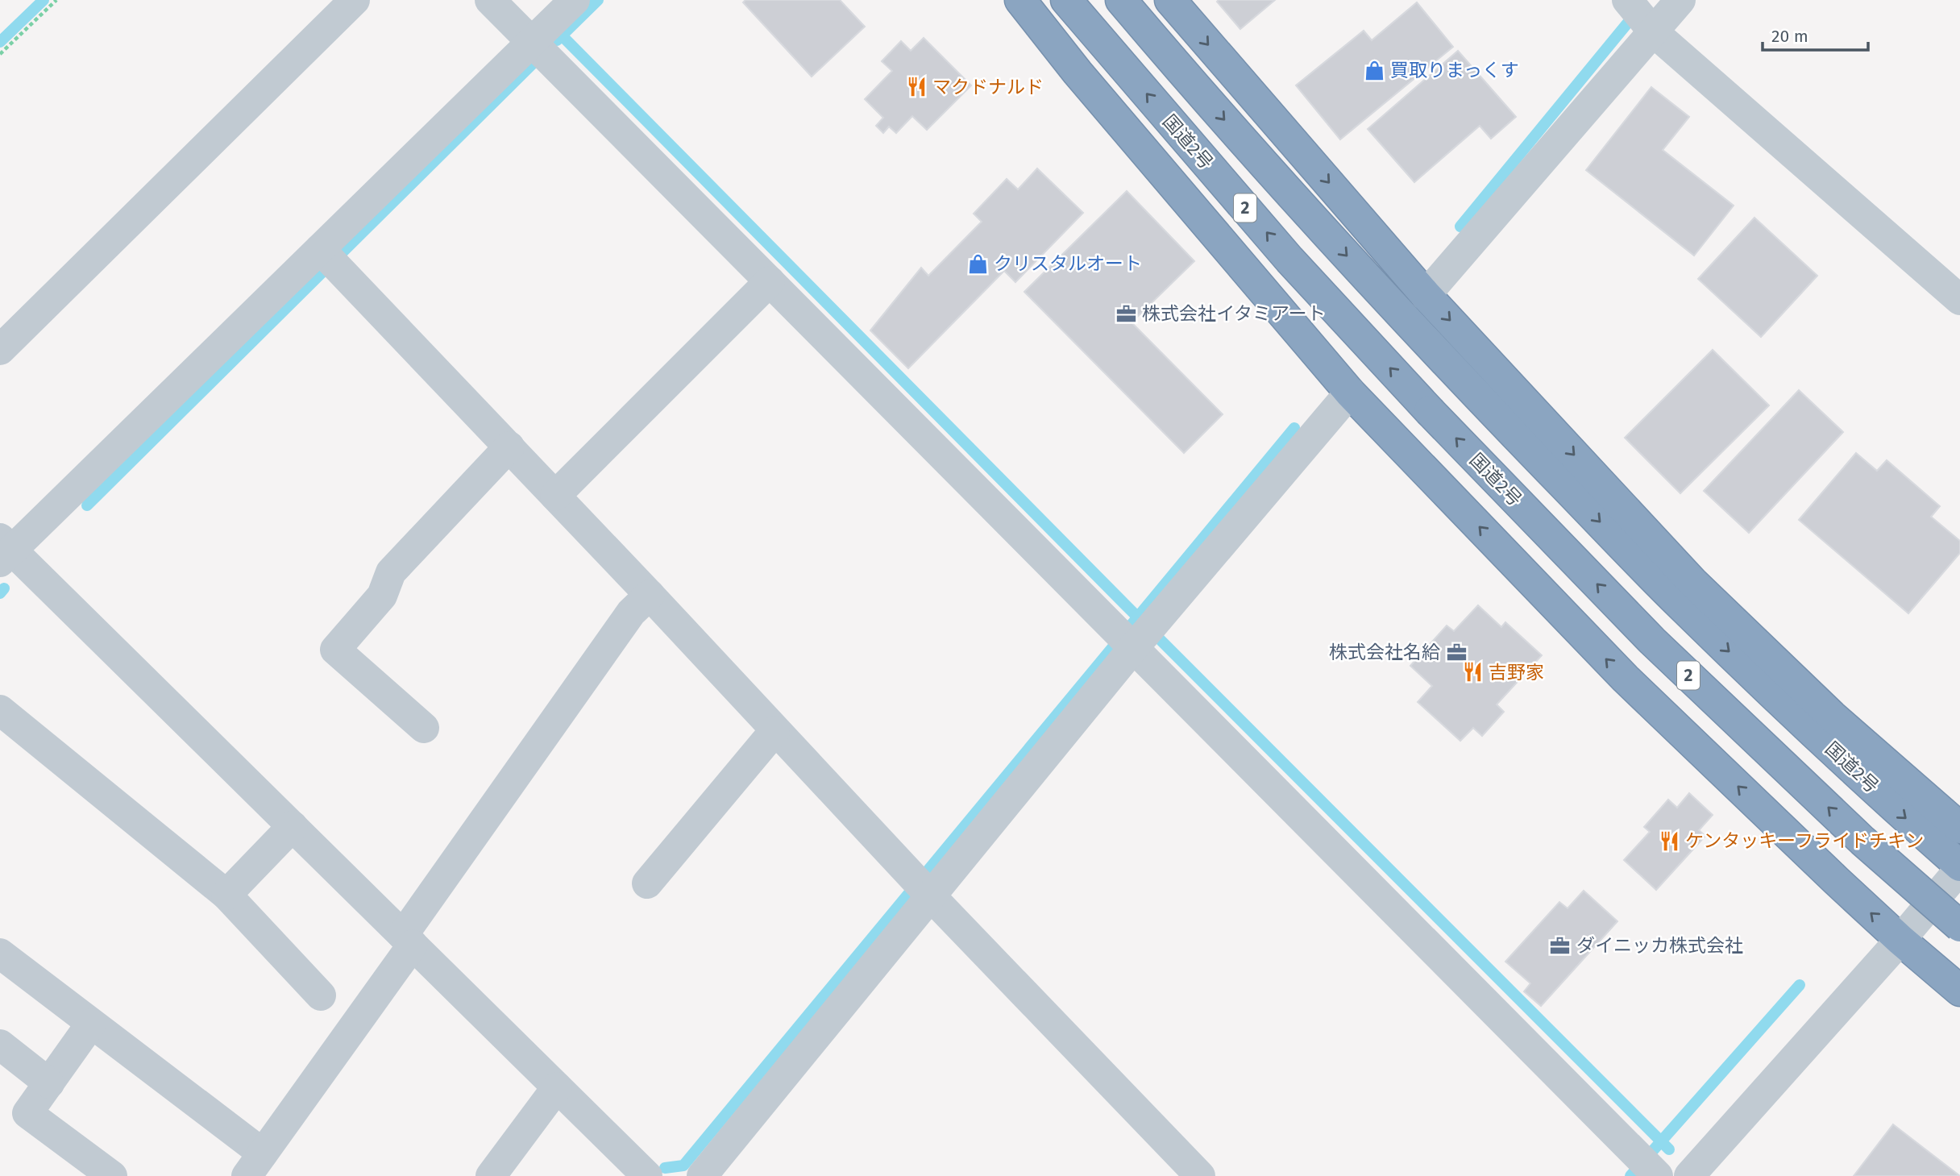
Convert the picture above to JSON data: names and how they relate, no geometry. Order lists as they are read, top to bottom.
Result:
{
  "streets": {
    "highway": ["国道2号", "2"]
  },
  "places": {
    "shop": ["買取りまっくす", "クリスタルオート"],
    "restaurant": ["マクドナルド", "吉野家", "ケンタッキーフライドチキン"],
    "office": ["株式会社イタミアート", "株式会社名給", "ダイニッカ株式会社"]
  },
  "scale_bar": "20 m"
}
